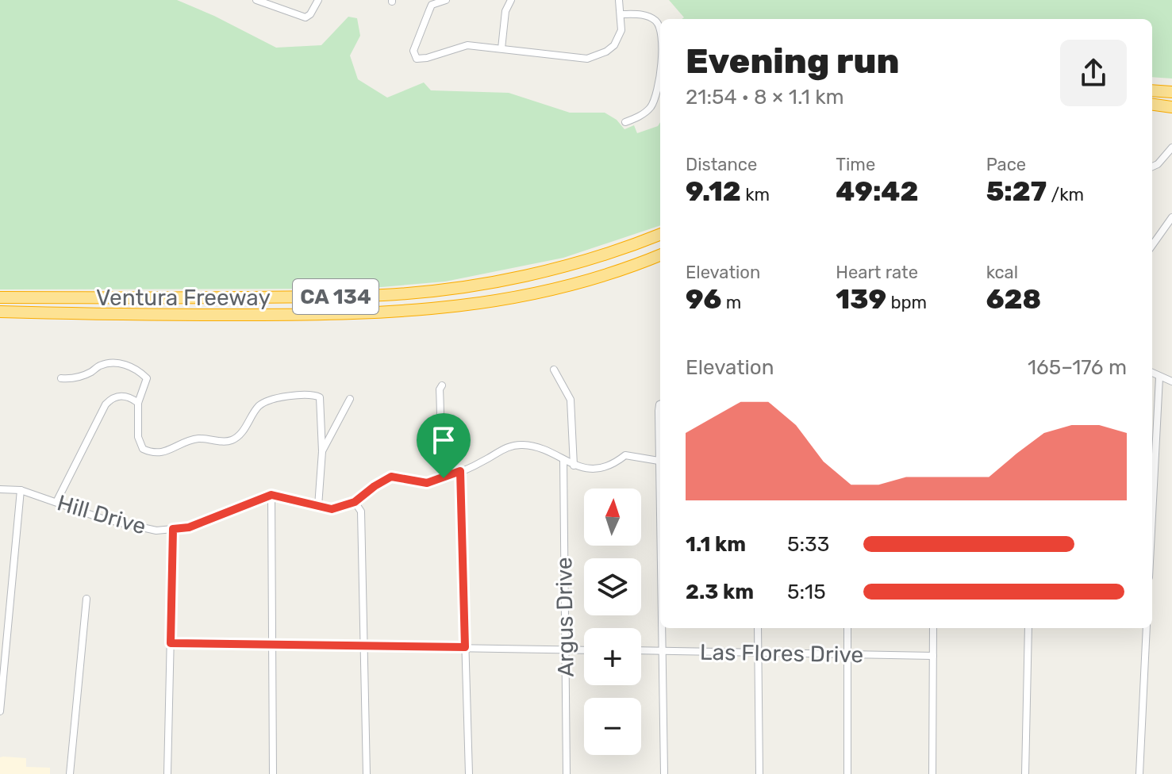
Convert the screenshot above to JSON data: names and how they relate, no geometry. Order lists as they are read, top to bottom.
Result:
{
  "streets": {
    "highway": ["CA 134", "Ventura Freeway"],
    "street": ["Hill Drive", "Argus Drive", "Las Flores Drive"]
  },
  "north": "top",
  "page": {
    "heading": ["Evening run", "21:54 · 8 × 1.1 km"],
    "stats": [
      ["Distance", "9.12 km"],
      ["Time", "49:42"],
      ["Pace", "5:27 /km"],
      ["Elevation", "96 m"],
      ["Heart rate", "139 bpm"],
      ["kcal", "628"]
    ],
    "chart": ["Elevation", "165–176 m"],
    "map_buttons": ["+", "−"],
    "list": [
      {
        "name": "1.1 km",
        "note": "5:33"
      },
      {
        "name": "2.3 km",
        "note": "5:15"
      }
    ]
  }
}
